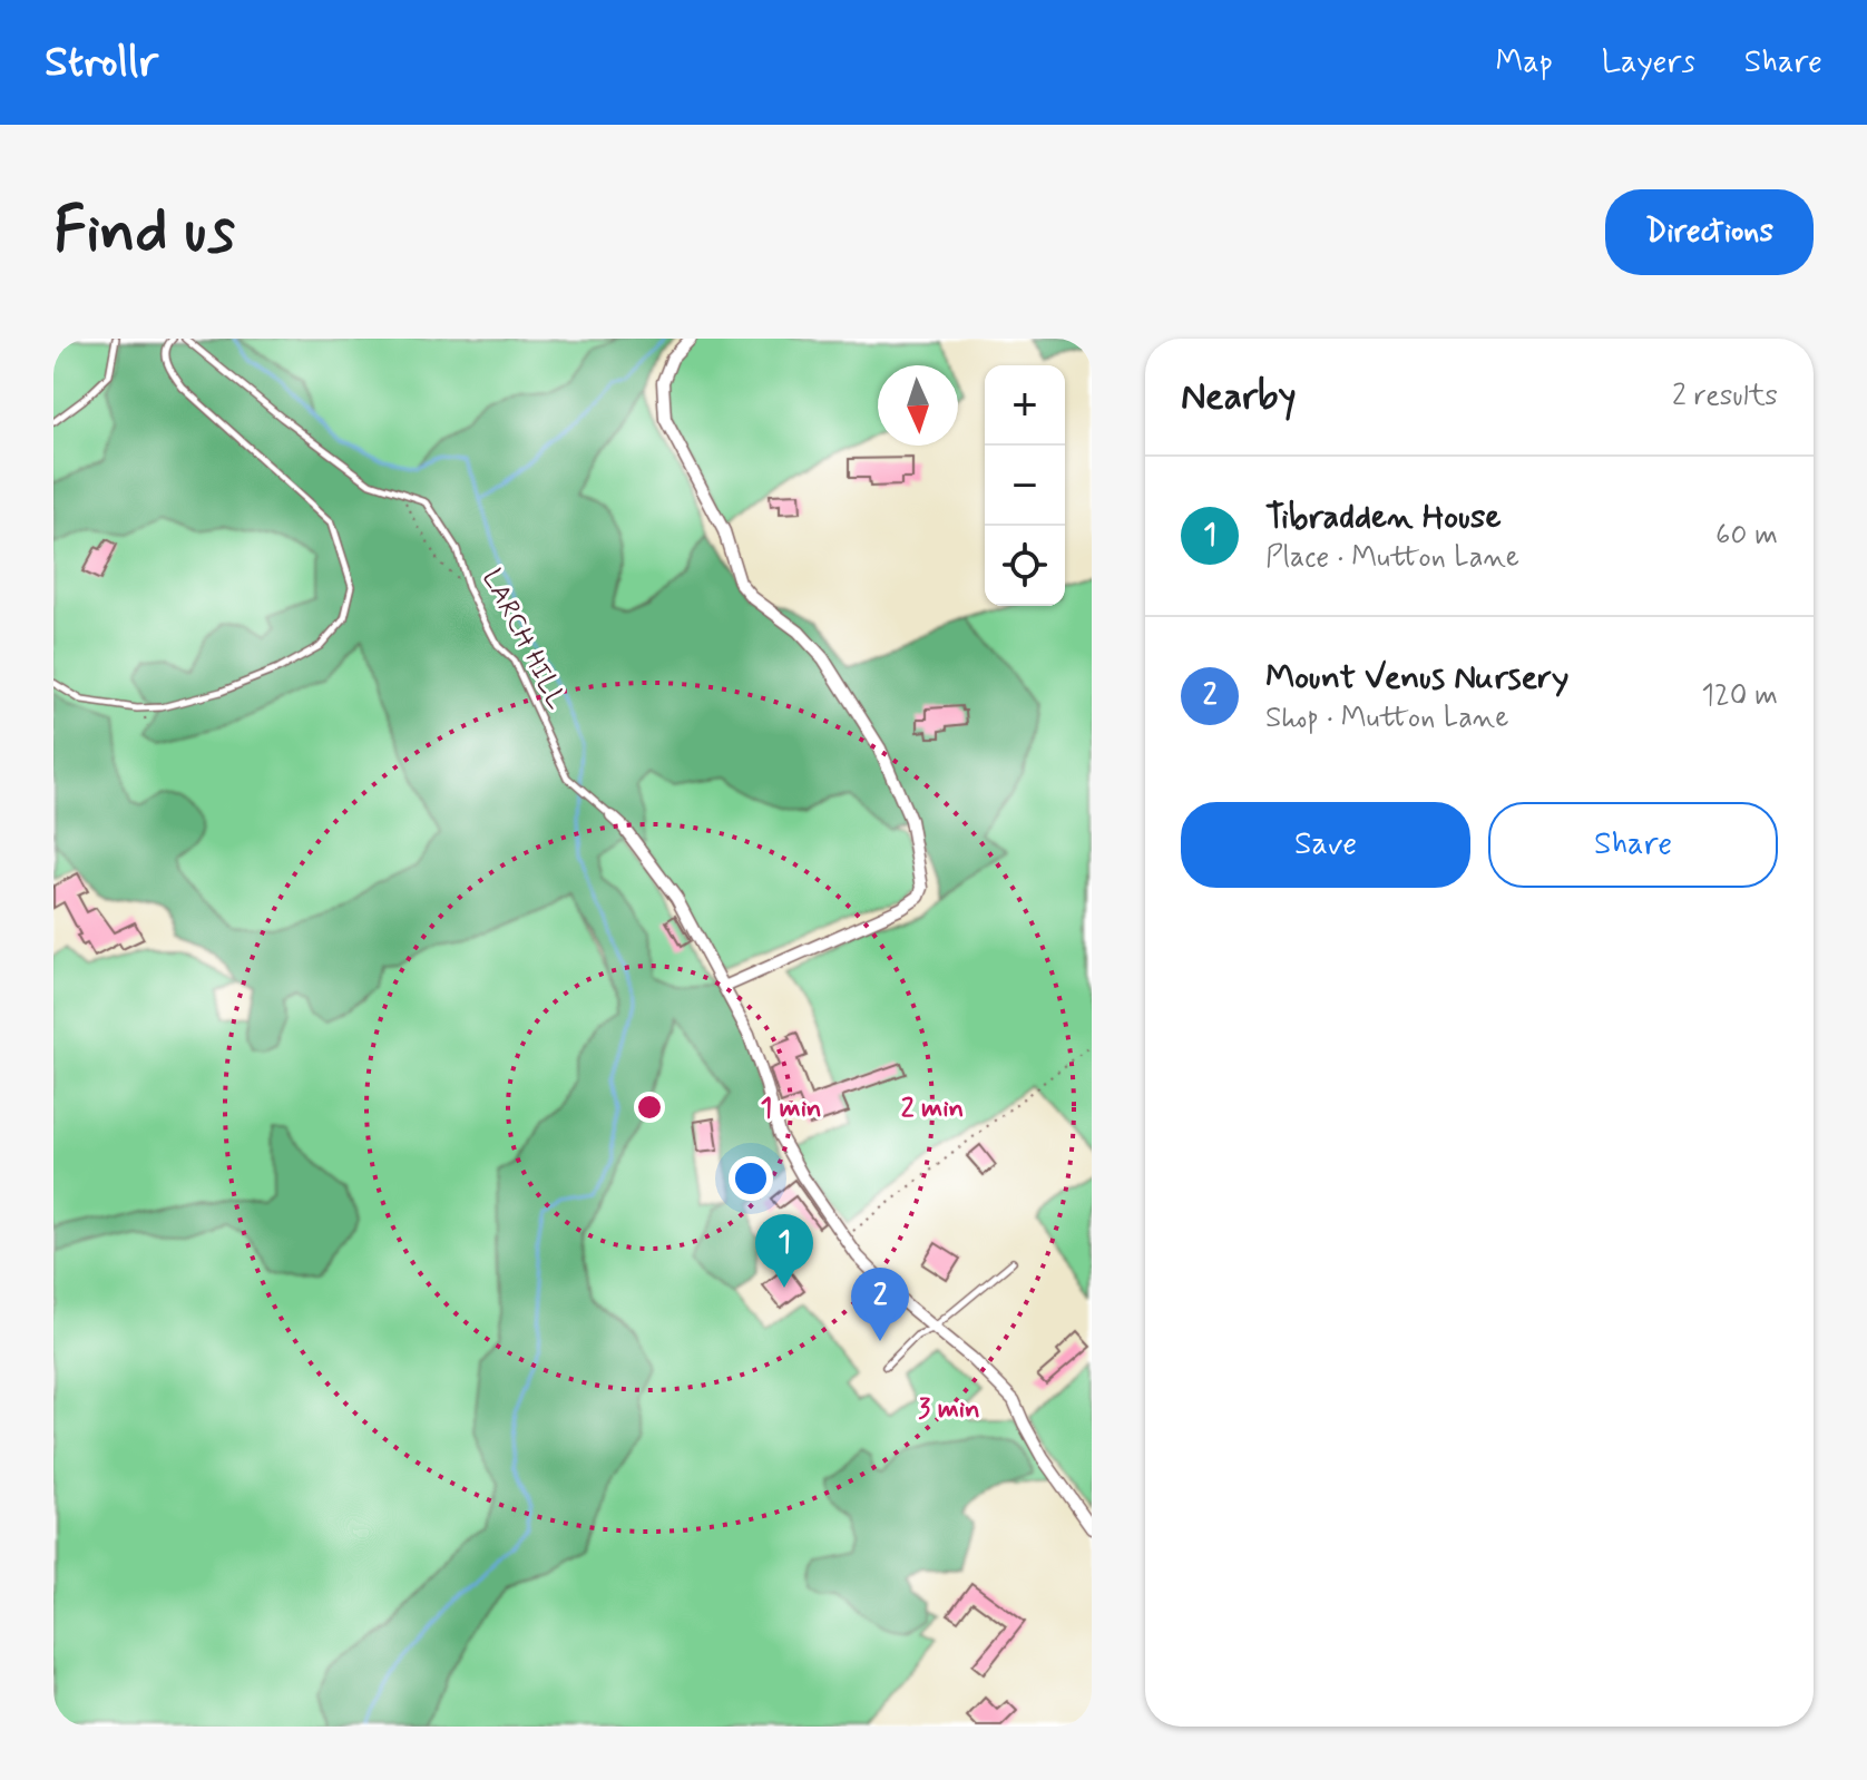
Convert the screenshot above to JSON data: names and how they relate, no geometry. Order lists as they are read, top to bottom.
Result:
{
  "streets": {
    "street": ["LARCH HILL"]
  },
  "north": "bottom",
  "page": {
    "header": "Strollr",
    "nav": ["Map", "Layers", "Share"],
    "buttons": [
      "Directions",
      ["Save", "Share"]
    ],
    "title": "Find us",
    "heading": ["Nearby", "2 results"],
    "map_buttons": ["+", "−"],
    "list": [
      {
        "mark": "1",
        "name": "Tibradden House",
        "note": "Place · Mutton Lane",
        "value": "60 m"
      },
      {
        "mark": "2",
        "name": "Mount Venus Nursery",
        "note": "Shop · Mutton Lane",
        "value": "120 m"
      }
    ],
    "pins": ["1", "2"]
  },
  "rings": ["1 min", "2 min", "3 min"]
}
